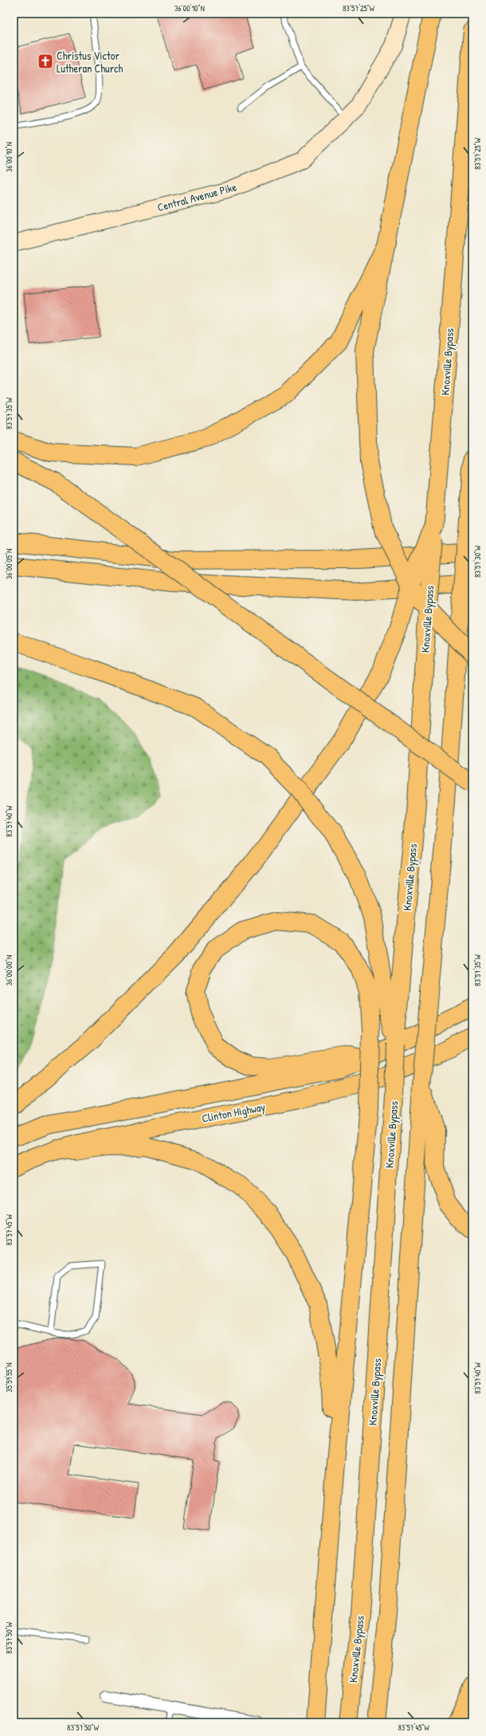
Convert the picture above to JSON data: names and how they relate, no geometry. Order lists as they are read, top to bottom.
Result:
{
  "streets": {
    "highway": ["Knoxville Bypass", "Clinton Highway"],
    "main road": ["Central Avenue Pike"]
  },
  "places": {
    "church": ["Christus Victor Lutheran Church"]
  },
  "coordinates": [
    "36°00'10\"N",
    "83°57'25\"W",
    "83°57'35\"W",
    "83°57'30\"W",
    "36°00'05\"N",
    "83°57'40\"W",
    "36°00'00\"N",
    "83°57'45\"W",
    "35°59'55\"N",
    "83°57'50\"W"
  ]
}
